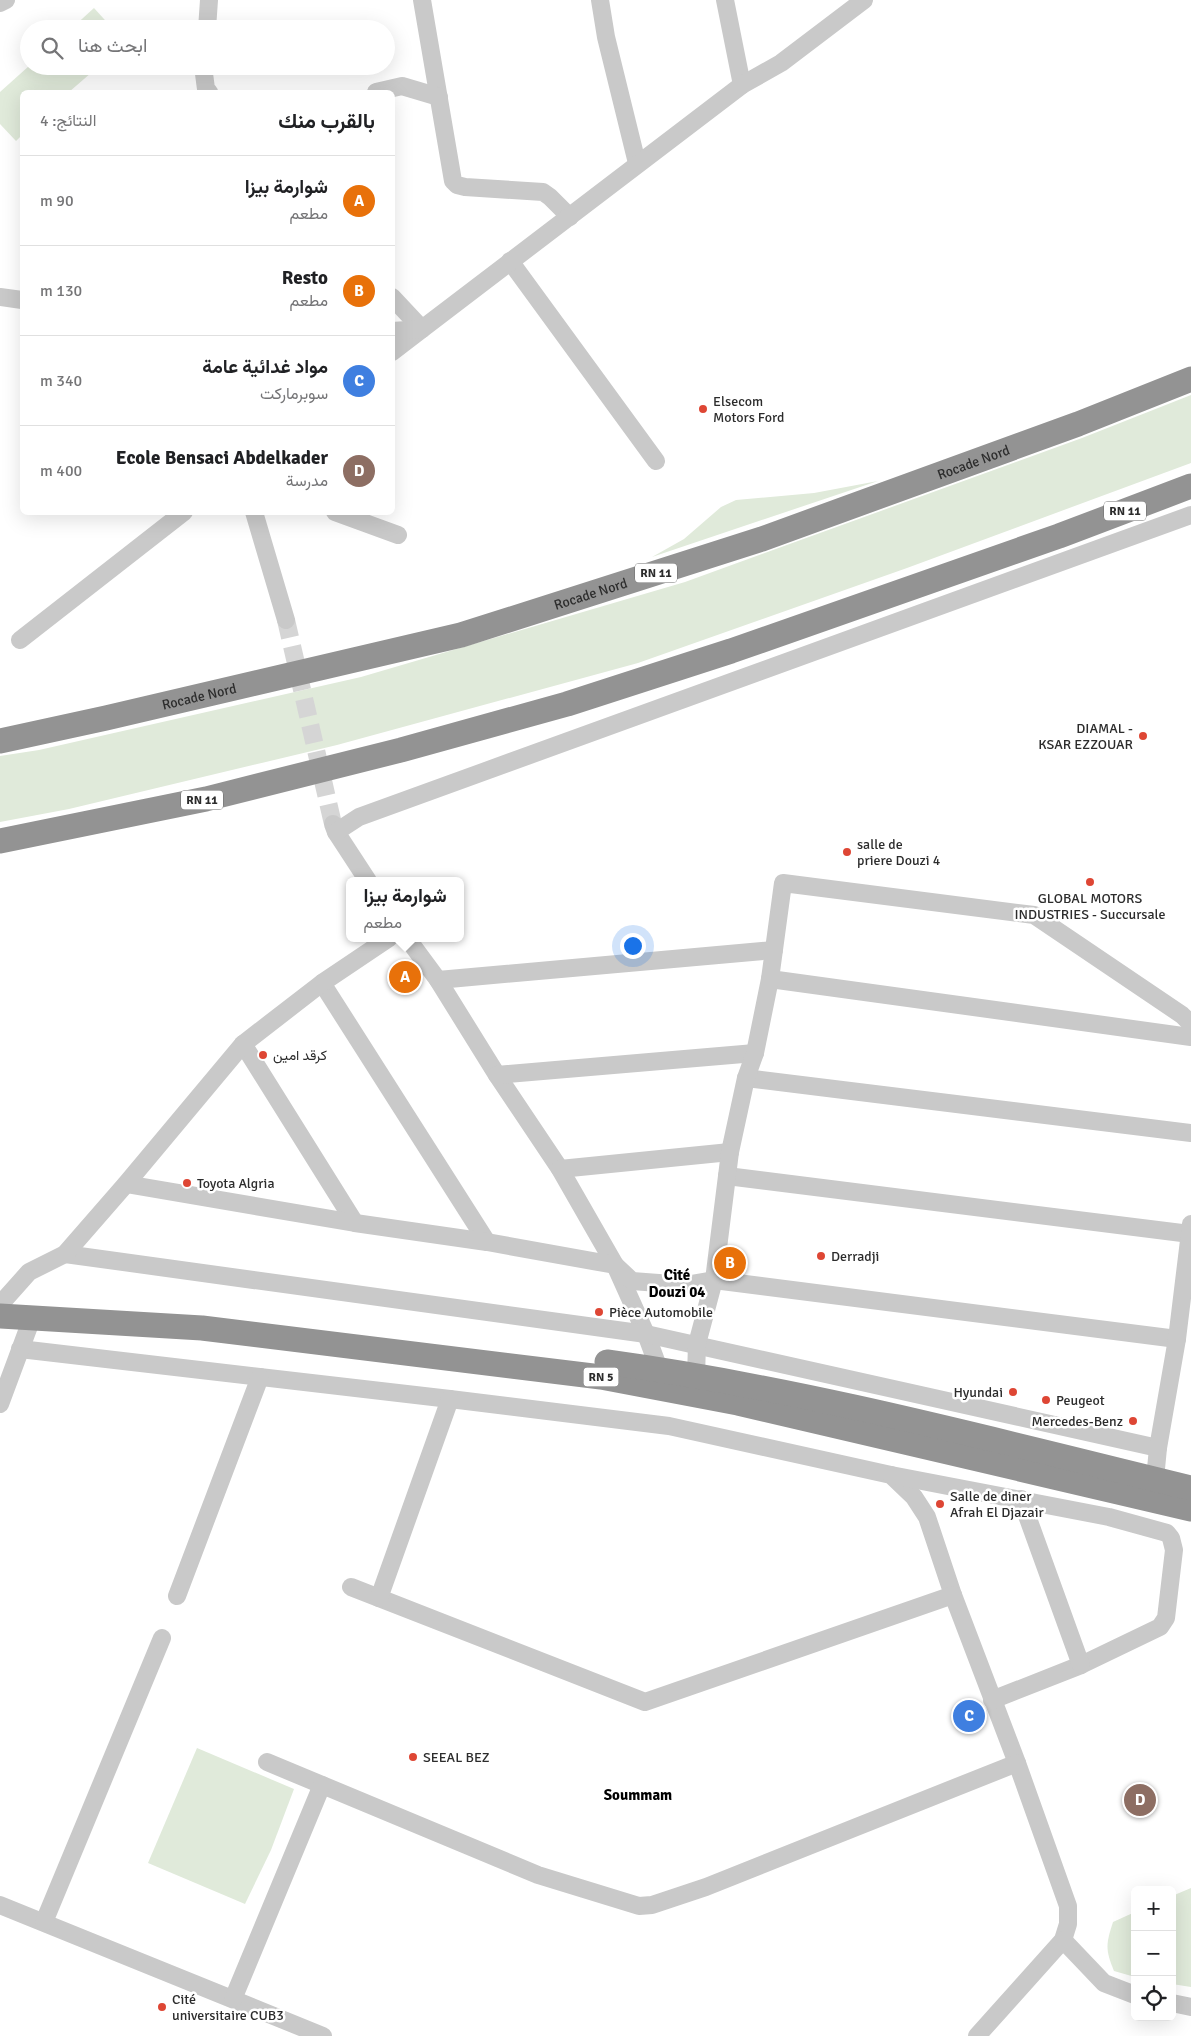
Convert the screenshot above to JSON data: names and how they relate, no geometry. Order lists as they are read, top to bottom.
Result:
{
  "streets": {
    "highway": ["Rocade Nord", "RN 11", "RN 5"]
  },
  "districts": ["Cité Douzi 04", "Soummam"],
  "places": [
    "Elsecom Motors Ford",
    "DIAMAL - KSAR EZZOUAR",
    "salle de priere Douzi 4",
    "GLOBAL MOTORS INDUSTRIES - Succursale",
    "كرقد امين",
    "Toyota Algria",
    "Derradji",
    "Pièce Automobile",
    "Hyundai",
    "Peugeot",
    "Mercedes-Benz",
    "Salle de diner Afrah El Djazair",
    "SEEAL BEZ",
    "Cité universitaire CUB3"
  ],
  "page": {
    "search": "ابحث هنا",
    "heading": ["بالقرب منك", "النتائج: 4"],
    "list": [
      {
        "mark": "A",
        "name": "شوارمة بيزا",
        "note": "مطعم",
        "value": "90 m"
      },
      {
        "mark": "B",
        "name": "Resto",
        "note": "مطعم",
        "value": "130 m"
      },
      {
        "mark": "C",
        "name": "مواد غدائية عامة",
        "note": "سوبرماركت",
        "value": "340 m"
      },
      {
        "mark": "D",
        "name": "Ecole Bensaci Abdelkader",
        "note": "مدرسة",
        "value": "400 m"
      }
    ],
    "popup": ["شوارمة بيزا", "مطعم"],
    "pins": [
      "A",
      "B",
      "C",
      "D"
    ],
    "map_buttons": ["+", "−"]
  }
}
